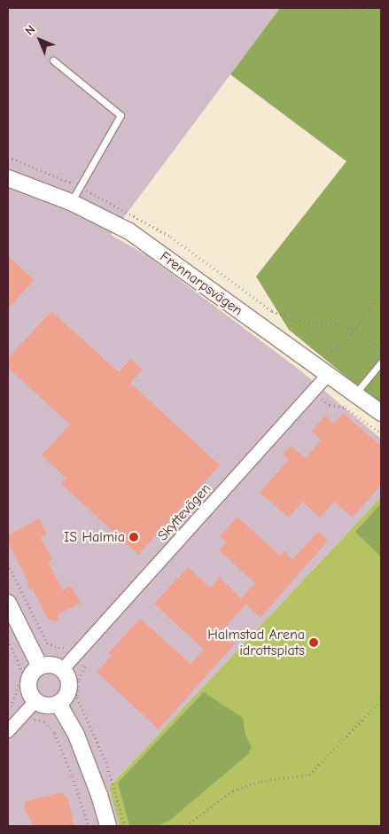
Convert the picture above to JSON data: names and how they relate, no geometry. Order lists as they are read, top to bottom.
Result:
{
  "streets": {
    "street": ["Frennarpsvägen", "Skyttevägen"]
  },
  "crossings": [
    ["Frennarpsvägen", "Skyttevägen"]
  ],
  "places": ["IS Halmia", "Halmstad Arena idrottsplats"],
  "north": "top left"
}
